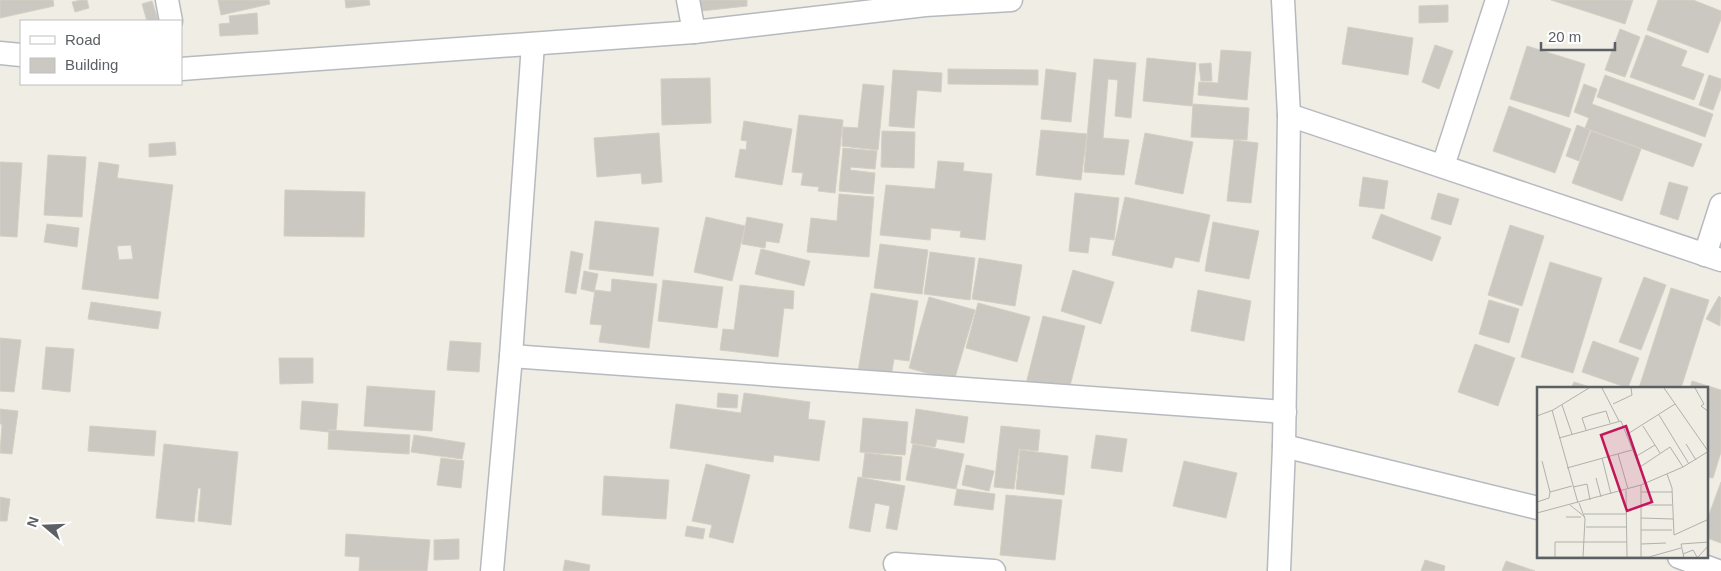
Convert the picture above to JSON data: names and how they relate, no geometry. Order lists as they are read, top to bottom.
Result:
{
  "legend": ["Road", "Building"],
  "scale_bar": "20 m",
  "north": "left"
}
